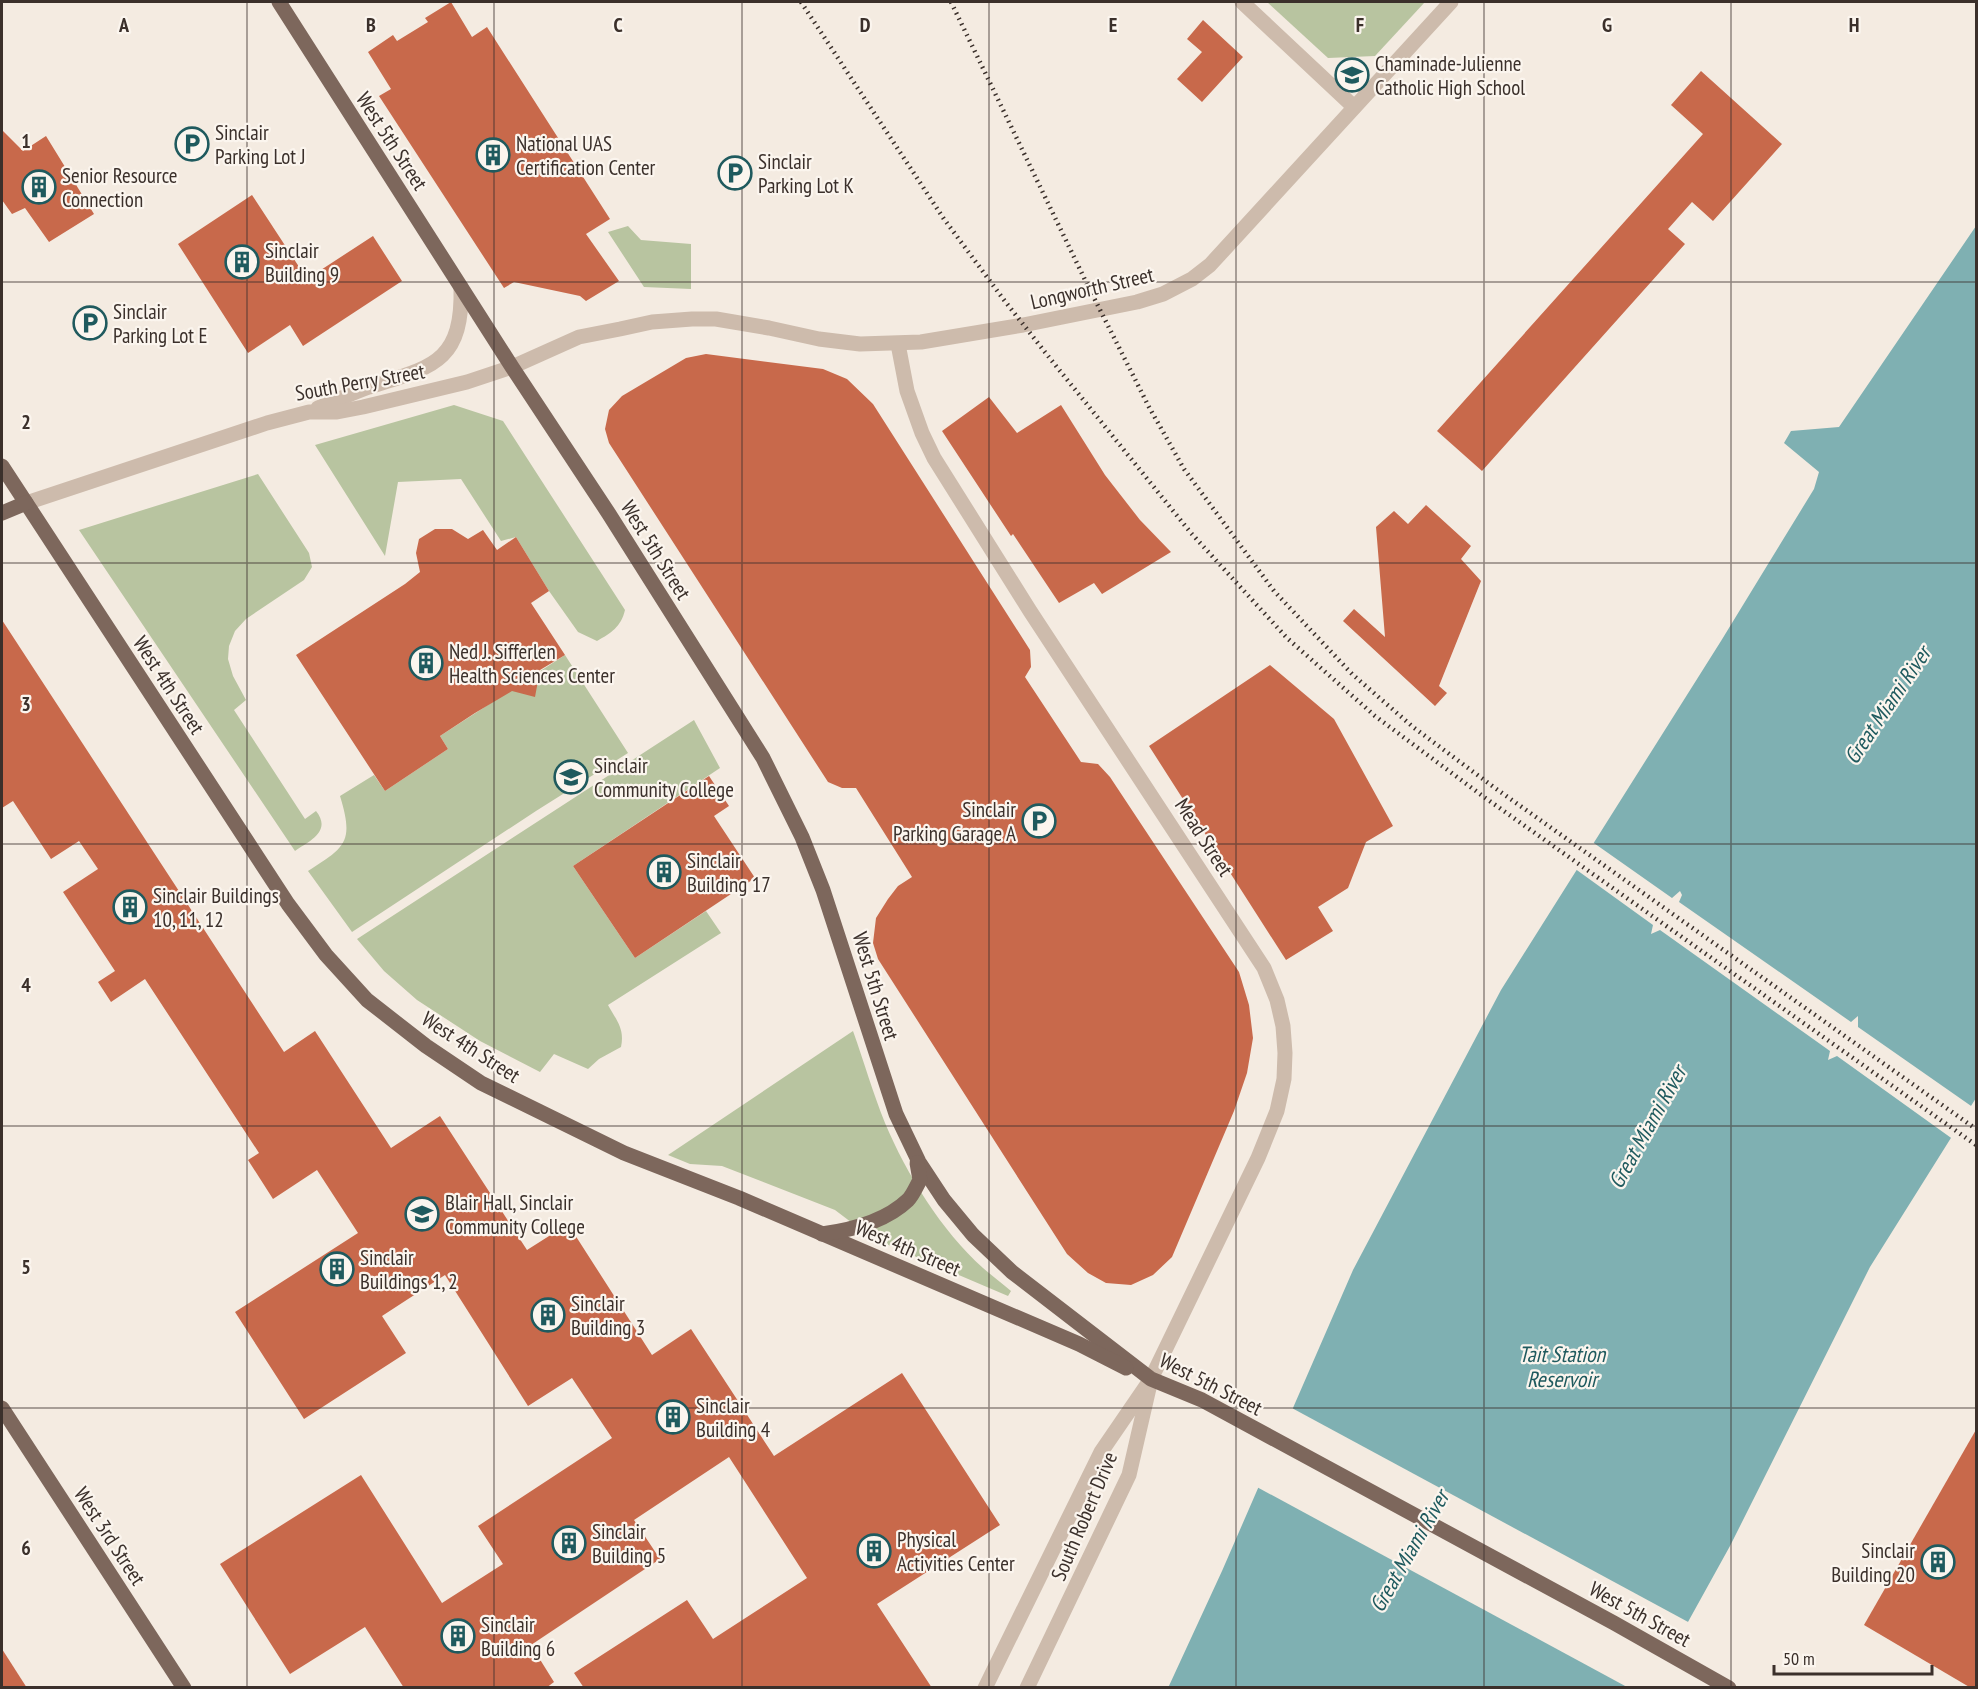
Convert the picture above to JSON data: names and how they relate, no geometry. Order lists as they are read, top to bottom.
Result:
{
  "streets": {
    "main road": [
      "West 5th Street",
      "South Perry Street",
      "West 4th Street",
      "West 3rd Street"
    ],
    "street": ["Longworth Street", "Mead Street", "South Robert Drive"]
  },
  "crossings": [
    ["West 5th Street", "South Perry Street"],
    ["West 5th Street", "West 4th Street"],
    ["West 5th Street", "Mead Street"],
    ["West 5th Street", "South Robert Drive"],
    ["Longworth Street", "South Perry Street"],
    ["Longworth Street", "Mead Street"],
    ["South Perry Street", "West 4th Street"],
    ["West 4th Street", "Mead Street"],
    ["West 4th Street", "South Robert Drive"],
    ["Mead Street", "South Robert Drive"]
  ],
  "water": ["Great Miami River", "Tait Station Reservoir"],
  "places": {
    "school or university": ["Chaminade-Julienne Catholic High School", "Sinclair Community College", "Blair Hall, Sinclair Community College"],
    "parking": [
      "Sinclair Parking Lot J",
      "Sinclair Parking Lot K",
      "Sinclair Parking Lot E",
      "Sinclair Parking Garage A"
    ],
    "building": [
      "National UAS Certification Center",
      "Senior Resource Connection",
      "Sinclair Building 9",
      "Ned J. Sifferlen Health Sciences Center",
      "Sinclair Building 17",
      "Sinclair Buildings 10, 11, 12",
      "Sinclair Buildings 1, 2",
      "Sinclair Building 3",
      "Sinclair Building 4",
      "Sinclair Building 5",
      "Physical Activities Center",
      "Sinclair Building 20",
      "Sinclair Building 6"
    ]
  },
  "scale_bar": "50 m",
  "grid": {
    "columns": [
      "A",
      "B",
      "C",
      "D",
      "E",
      "F",
      "G",
      "H"
    ],
    "rows": [
      "1",
      "2",
      "3",
      "4",
      "5",
      "6"
    ]
  }
}
